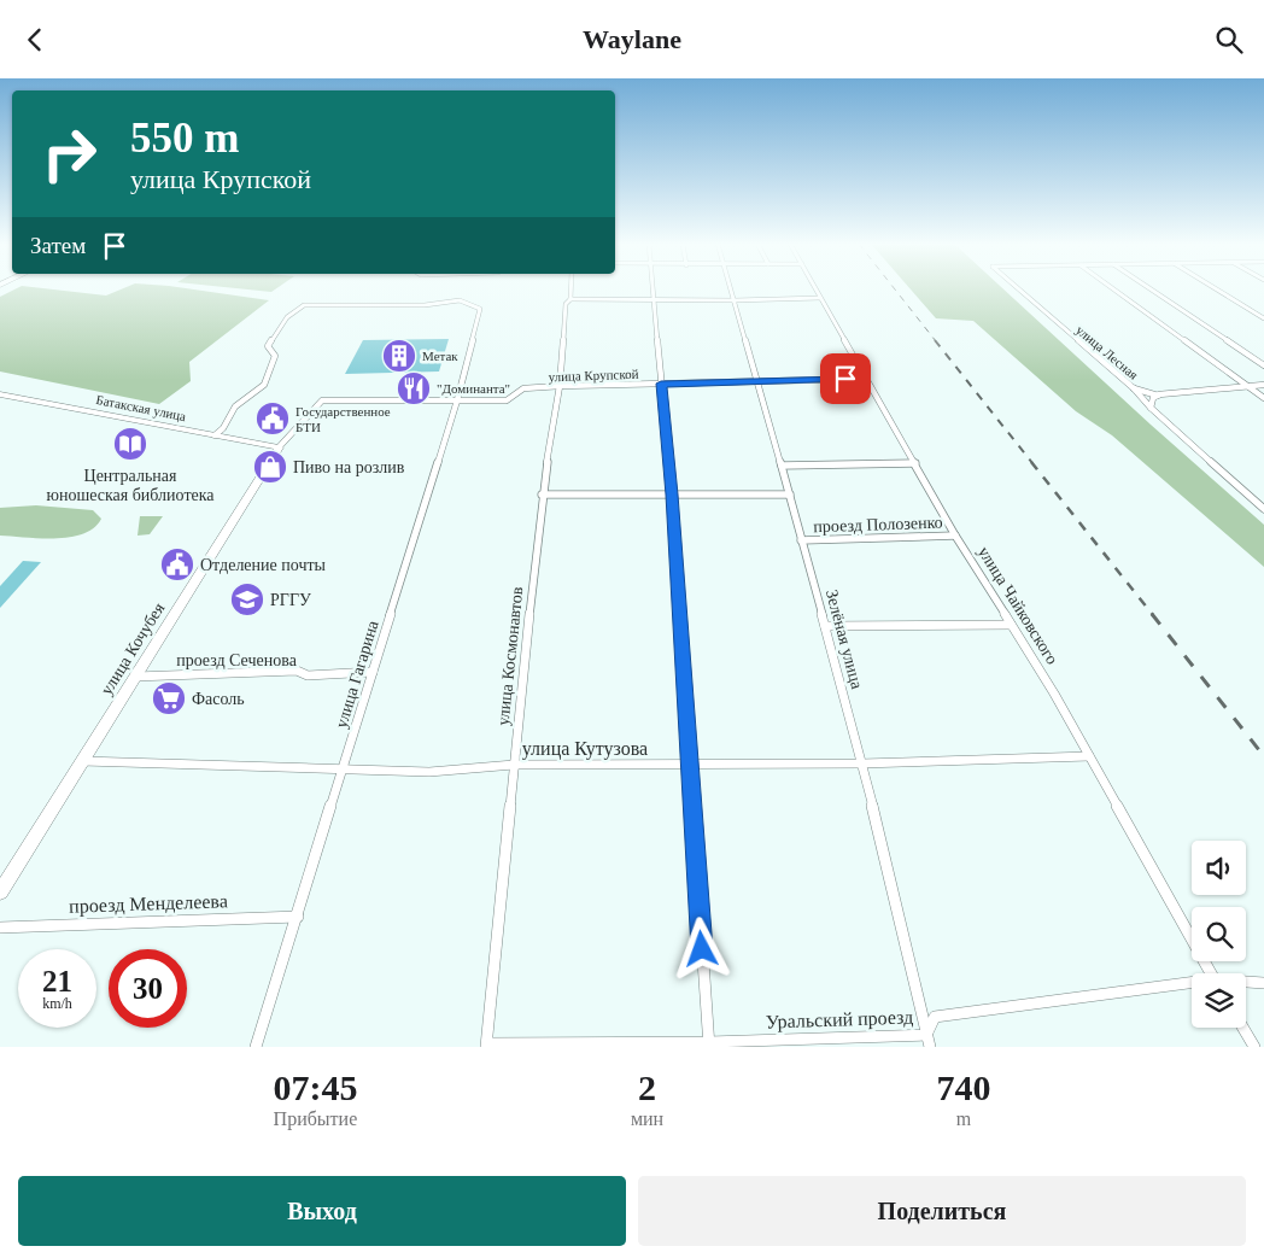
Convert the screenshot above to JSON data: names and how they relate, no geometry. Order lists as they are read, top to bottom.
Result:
{
  "streets": {
    "main road": ["Батакская улица", "улица Кочубея"],
    "street": [
      "улица Лесная",
      "улица Крупской",
      "проезд Полозенко",
      "улица Чайковского",
      "Зелёная улица",
      "улица Космонавтов",
      "проезд Сеченова",
      "улица Гагарина",
      "улица Кутузова",
      "проезд Менделеева",
      "Уральский проезд"
    ]
  },
  "crossings": [
    ["улица Крупской", "улица Чайковского"],
    ["улица Крупской", "Зелёная улица"],
    ["улица Крупской", "улица Кочубея"],
    ["улица Крупской", "улица Космонавтов"],
    ["улица Крупской", "улица Гагарина"],
    ["Батакская улица", "улица Кочубея"],
    ["Батакская улица", "улица Гагарина"],
    ["проезд Полозенко", "улица Чайковского"],
    ["проезд Полозенко", "Зелёная улица"],
    ["улица Чайковского", "улица Кутузова"],
    ["Зелёная улица", "улица Кутузова"],
    ["Зелёная улица", "Уральский проезд"],
    ["улица Кочубея", "проезд Сеченова"],
    ["улица Кочубея", "улица Кутузова"],
    ["улица Космонавтов", "улица Кутузова"],
    ["улица Космонавтов", "Уральский проезд"],
    ["проезд Сеченова", "улица Гагарина"],
    ["улица Гагарина", "улица Кутузова"],
    ["улица Гагарина", "проезд Менделеева"]
  ],
  "places": {
    "building": ["Метак"],
    "restaurant": ["\"Доминанта\""],
    "public building": ["Государственное БТИ", "Отделение почты"],
    "library": ["Центральная юношеская библиотека"],
    "shop": ["Пиво на розлив"],
    "school or university": ["РГГУ"],
    "supermarket": ["Фасоль"]
  },
  "page": {
    "header": "Waylane",
    "turn": ["550 m", "улица Крупской"],
    "then": "Затем",
    "speed": "21 km/h",
    "limit": "30",
    "eta": [
      "07:45",
      "Прибытие",
      "2",
      "мин",
      "740",
      "m"
    ],
    "buttons": ["Выход", "Поделиться"]
  }
}
